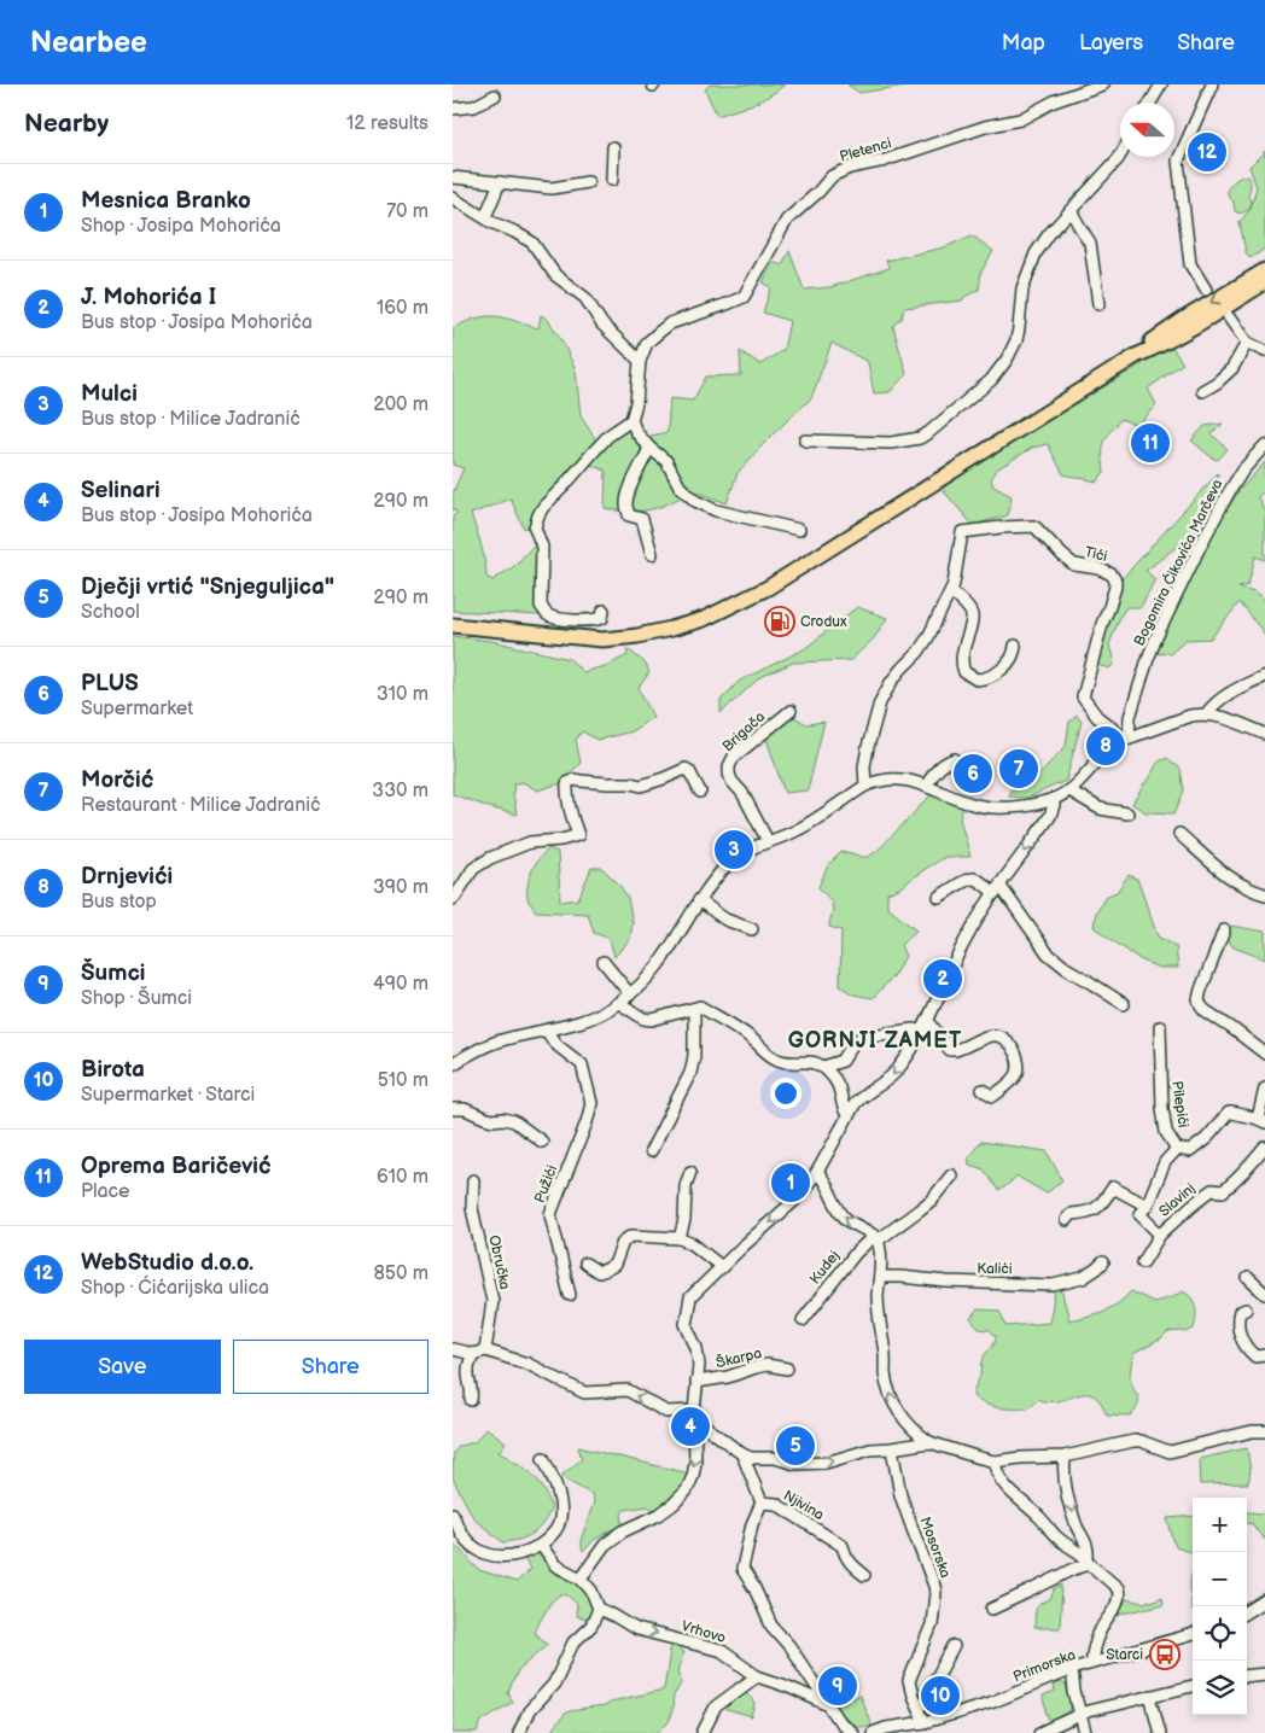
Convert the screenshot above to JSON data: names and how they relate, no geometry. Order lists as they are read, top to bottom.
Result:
{
  "streets": {
    "street": [
      "Pletenci",
      "Tići",
      "Bogomira Ćikovića Marčeva",
      "Brigača",
      "Pilepići",
      "Pužići",
      "Slavinj",
      "Obručka",
      "Kudej",
      "Kalići",
      "Škarpa",
      "Njivina",
      "Mosorska",
      "Vrhovo",
      "Primorska"
    ]
  },
  "crossings": [
    ["Tići", "Bogomira Ćikovića Marčeva"],
    ["Mosorska", "Primorska"]
  ],
  "one_way": ["Vrhovo"],
  "districts": ["GORNJI ZAMET"],
  "places": {
    "fuel station": ["Crodux"],
    "bus stop": ["Starci"]
  },
  "north": "left",
  "page": {
    "header": "Nearbee",
    "nav": ["Map", "Layers", "Share"],
    "heading": ["Nearby", "12 results"],
    "pins": [
      "12",
      "11",
      "8",
      "7",
      "6",
      "3",
      "2",
      "1",
      "4",
      "5",
      "9",
      "10"
    ],
    "list": [
      {
        "mark": "1",
        "name": "Mesnica Branko",
        "note": "Shop · Josipa Mohorića",
        "value": "70 m"
      },
      {
        "mark": "2",
        "name": "J. Mohorića I",
        "note": "Bus stop · Josipa Mohorića",
        "value": "160 m"
      },
      {
        "mark": "3",
        "name": "Mulci",
        "note": "Bus stop · Milice Jadranić",
        "value": "200 m"
      },
      {
        "mark": "4",
        "name": "Selinari",
        "note": "Bus stop · Josipa Mohorića",
        "value": "290 m"
      },
      {
        "mark": "5",
        "name": "Dječji vrtić \"Snjeguljica\"",
        "note": "School",
        "value": "290 m"
      },
      {
        "mark": "6",
        "name": "PLUS",
        "note": "Supermarket",
        "value": "310 m"
      },
      {
        "mark": "7",
        "name": "Morčić",
        "note": "Restaurant · Milice Jadranić",
        "value": "330 m"
      },
      {
        "mark": "8",
        "name": "Drnjevići",
        "note": "Bus stop",
        "value": "390 m"
      },
      {
        "mark": "9",
        "name": "Šumci",
        "note": "Shop · Šumci",
        "value": "490 m"
      },
      {
        "mark": "10",
        "name": "Birota",
        "note": "Supermarket · Starci",
        "value": "510 m"
      },
      {
        "mark": "11",
        "name": "Oprema Baričević",
        "note": "Place",
        "value": "610 m"
      },
      {
        "mark": "12",
        "name": "WebStudio d.o.o.",
        "note": "Shop · Ćićarijska ulica",
        "value": "850 m"
      }
    ],
    "buttons": ["Save", "Share"],
    "map_buttons": ["+", "−"]
  }
}
